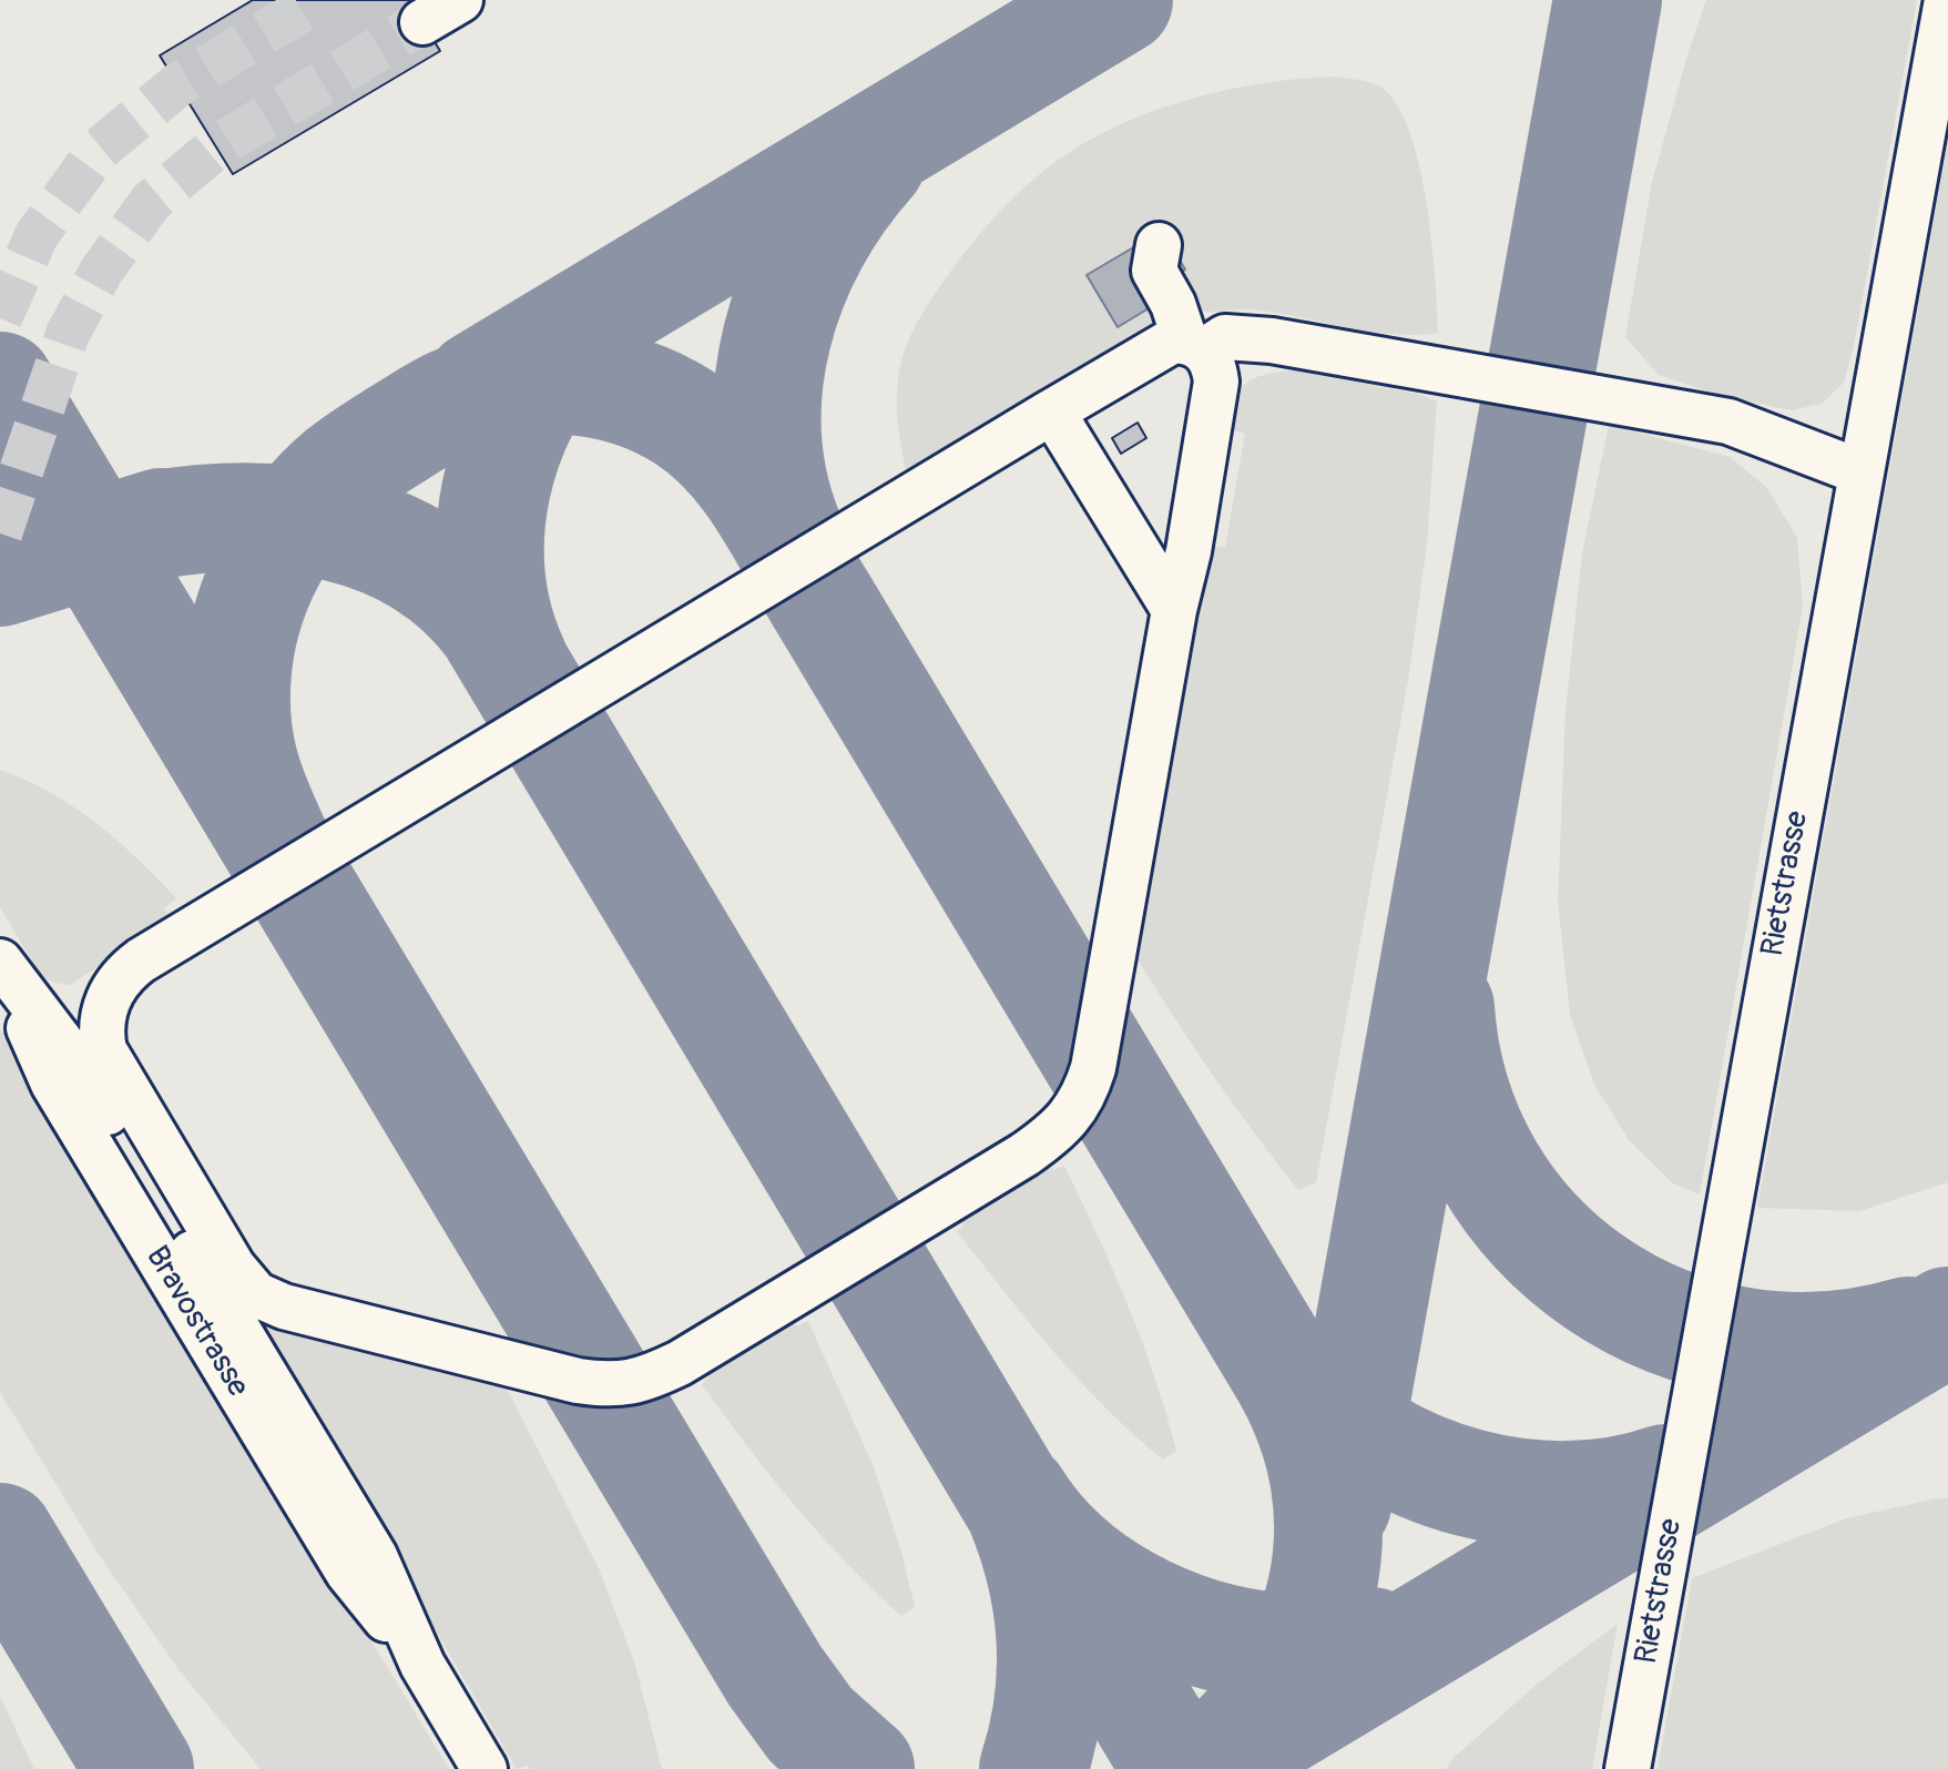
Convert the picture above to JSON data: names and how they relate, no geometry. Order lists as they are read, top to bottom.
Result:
{
  "streets": {
    "lane": ["Rietstrasse", "Bravostrasse"]
  }
}
